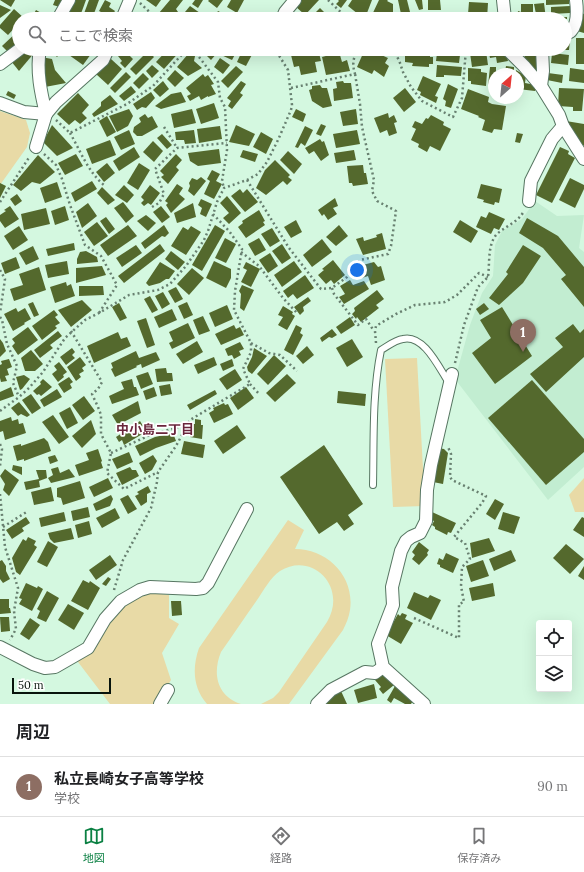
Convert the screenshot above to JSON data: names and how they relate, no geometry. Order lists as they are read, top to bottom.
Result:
{
  "districts": ["中小島二丁目"],
  "scale_bar": "50 m",
  "north": "top right",
  "page": {
    "search": "ここで検索",
    "pins": "1",
    "scale": "50 m",
    "heading": "周辺",
    "list": [
      {
        "mark": "1",
        "name": "私立長崎女子高等学校",
        "note": "学校",
        "value": "90 m"
      }
    ],
    "nav": ["地図", "経路", "保存済み"]
  }
}
